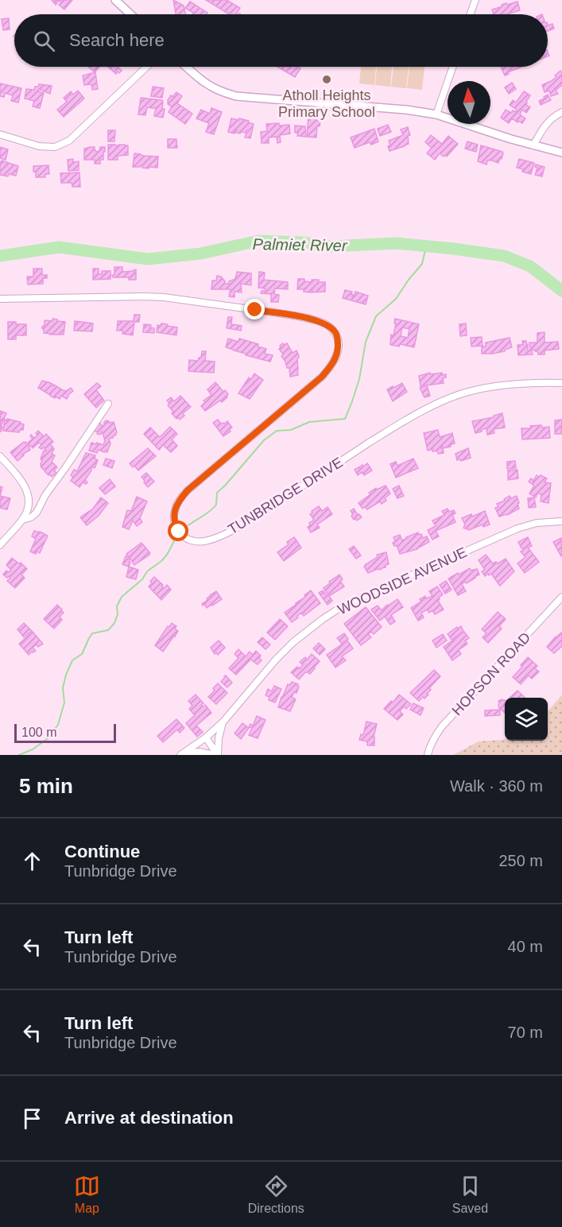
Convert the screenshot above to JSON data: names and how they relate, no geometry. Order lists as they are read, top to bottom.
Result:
{
  "streets": {
    "street": ["TUNBRIDGE DRIVE", "WOODSIDE AVENUE", "HOPSON ROAD"]
  },
  "water": ["Palmiet River"],
  "places": ["Atholl Heights Primary School"],
  "scale_bar": "100 m",
  "north": "top",
  "page": {
    "search": "Search here",
    "scale": "100 m",
    "heading": ["5 min", "Walk · 360 m"],
    "list": [
      ["Continue", "Tunbridge Drive", "250 m"],
      ["Turn left", "Tunbridge Drive", "40 m"],
      ["Turn left", "Tunbridge Drive", "70 m"],
      "Arrive at destination"
    ],
    "nav": ["Map", "Directions", "Saved"]
  }
}
